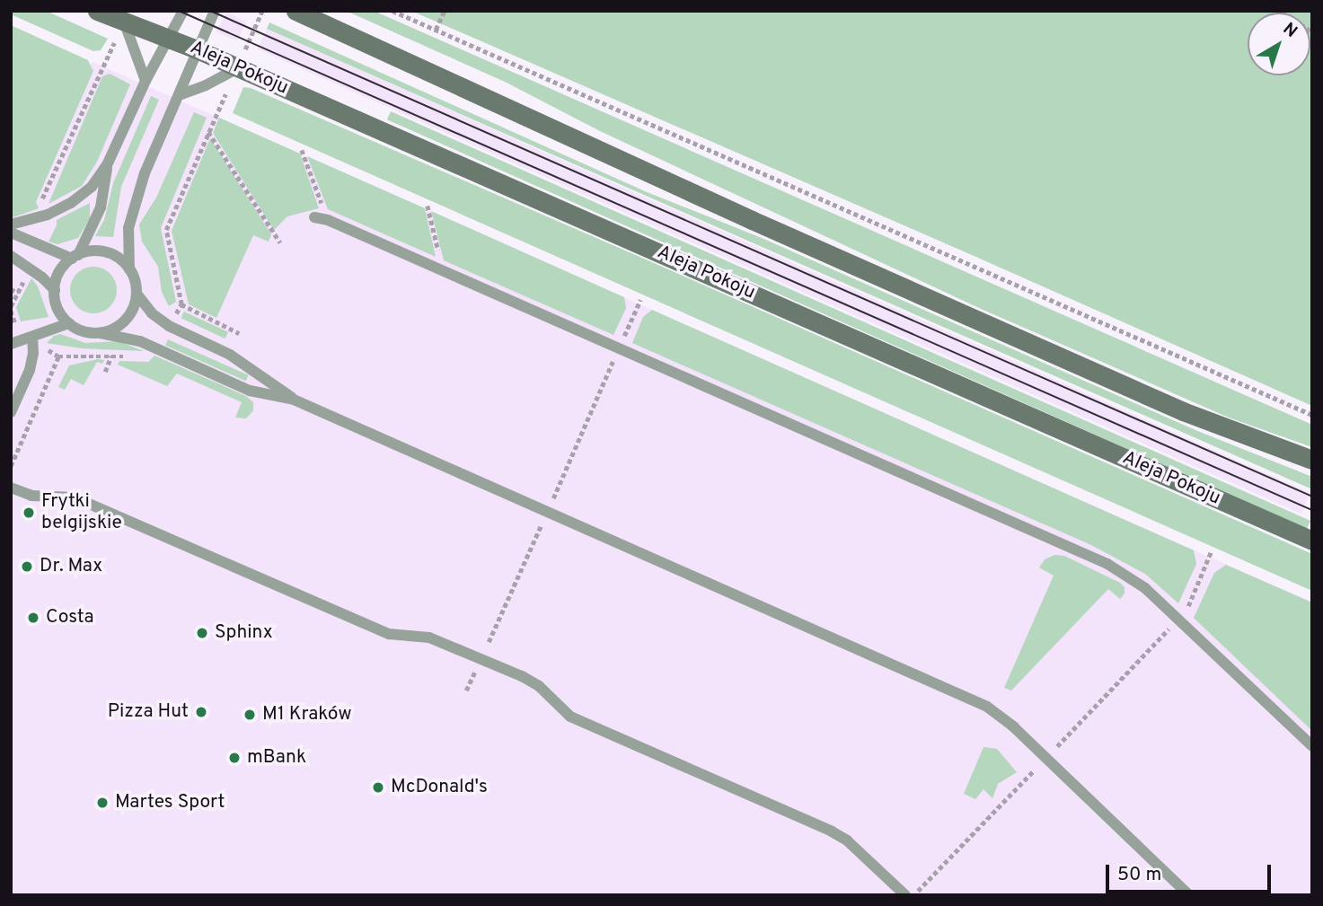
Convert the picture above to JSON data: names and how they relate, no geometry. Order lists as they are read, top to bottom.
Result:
{
  "streets": {
    "main road": ["Aleja Pokoju"]
  },
  "places": [
    "Frytki belgijskie",
    "Dr. Max",
    "Costa",
    "Sphinx",
    "Pizza Hut",
    "M1 Kraków",
    "mBank",
    "McDonald's",
    "Martes Sport"
  ],
  "scale_bar": "50 m",
  "north": "top right"
}
